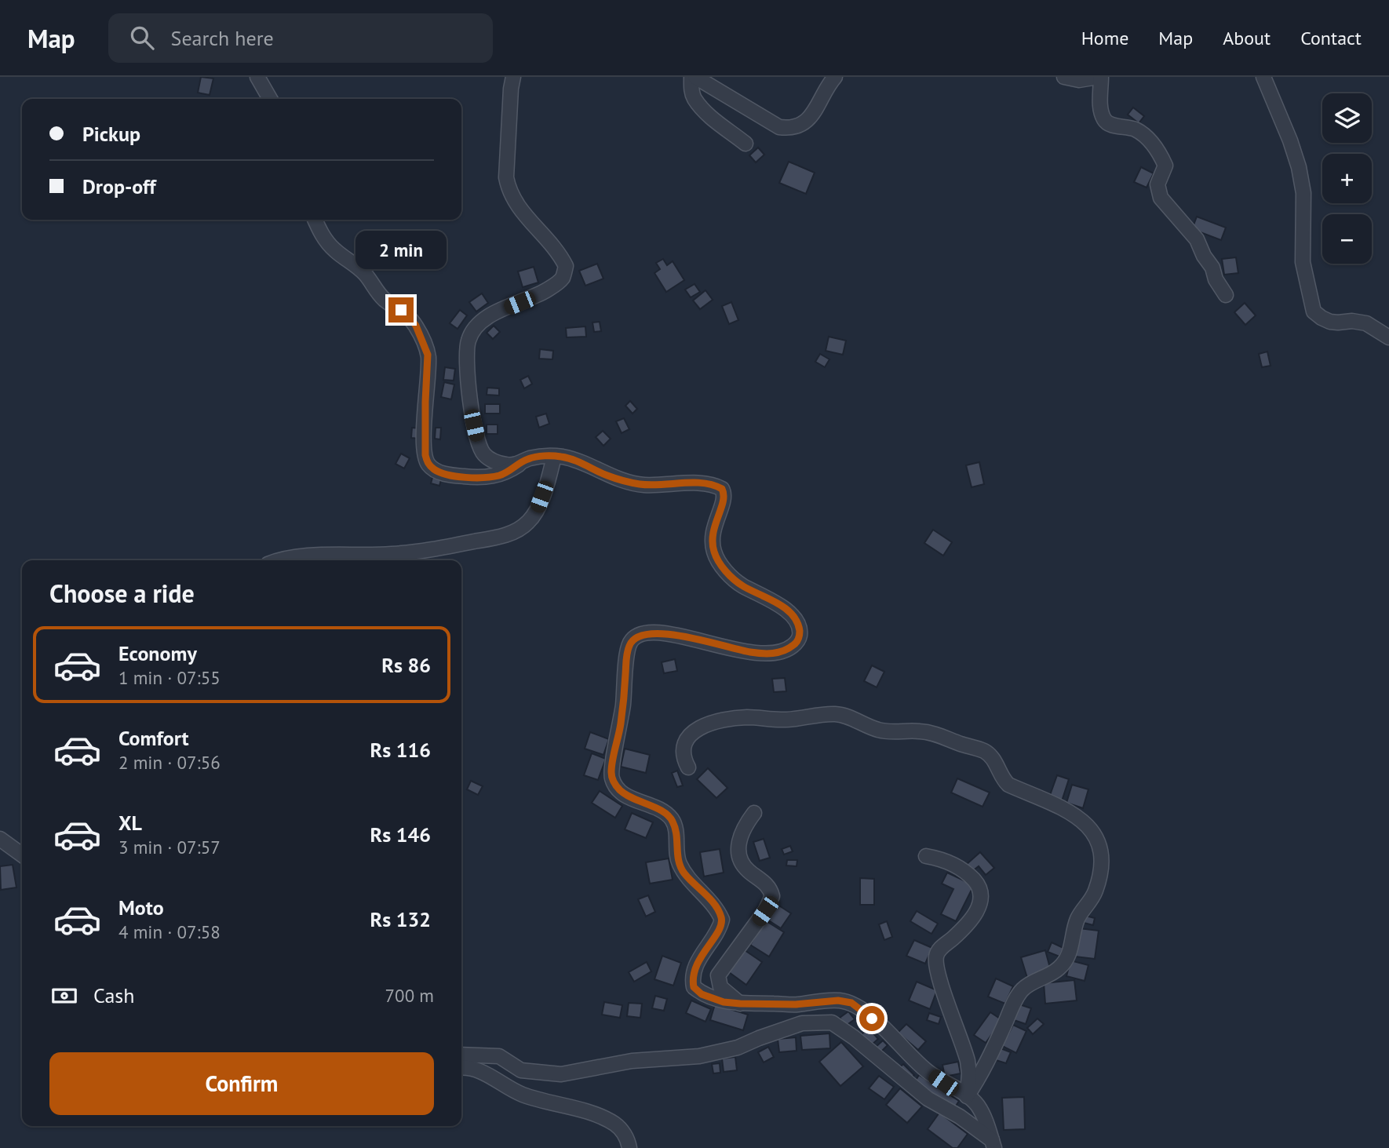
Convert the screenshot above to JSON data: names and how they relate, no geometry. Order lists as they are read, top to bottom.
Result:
{
  "page": {
    "header": "Map",
    "search": "Search here",
    "nav": [
      "Home",
      "Map",
      "About",
      "Contact"
    ],
    "map_buttons": ["+", "−"],
    "banner": ["Pickup", "Drop-off"],
    "bubble": "2 min",
    "heading": "Choose a ride",
    "list": [
      {
        "name": "Economy",
        "note": "1 min · 07:55",
        "value": "Rs 86"
      },
      {
        "name": "Comfort",
        "note": "2 min · 07:56",
        "value": "Rs 116"
      },
      {
        "name": "XL",
        "note": "3 min · 07:57",
        "value": "Rs 146"
      },
      {
        "name": "Moto",
        "note": "4 min · 07:58",
        "value": "Rs 132"
      }
    ],
    "pay": ["Cash", "700 m"],
    "buttons": "Confirm"
  }
}
